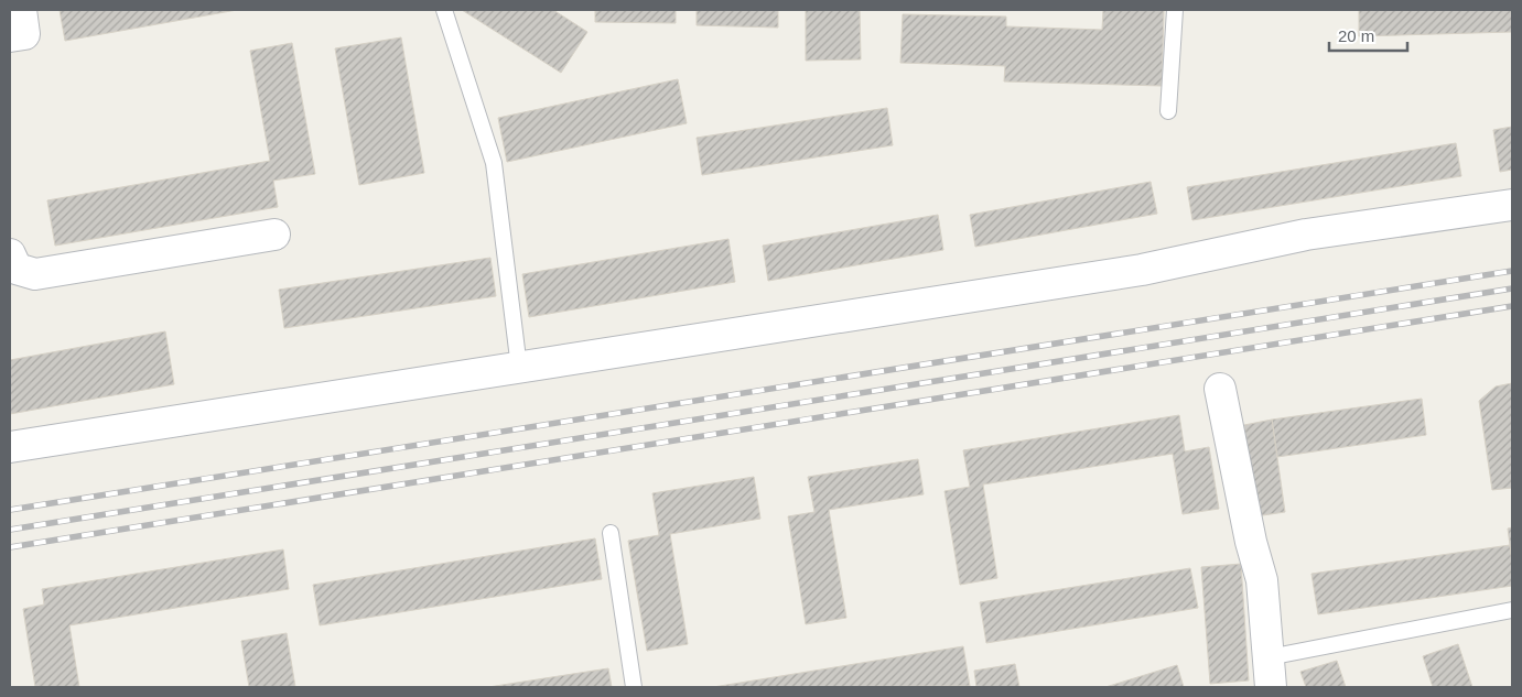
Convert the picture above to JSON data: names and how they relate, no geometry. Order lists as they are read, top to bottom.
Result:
{
  "scale_bar": "20 m"
}
